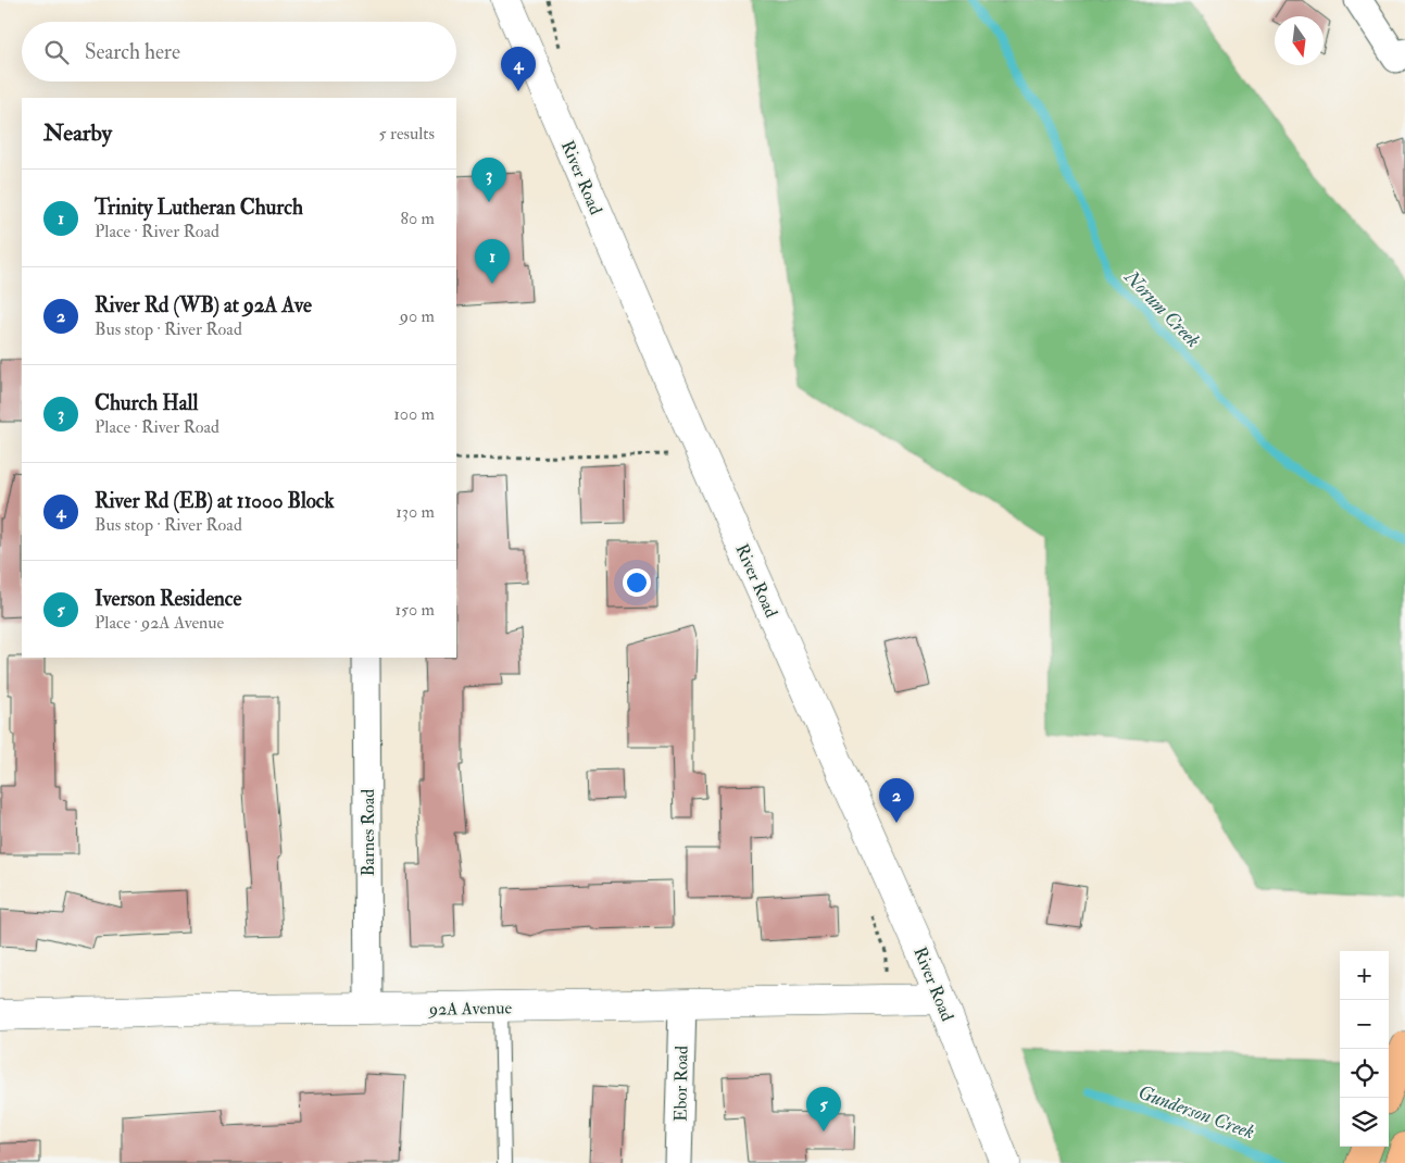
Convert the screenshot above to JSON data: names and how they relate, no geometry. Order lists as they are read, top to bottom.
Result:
{
  "streets": {
    "street": [
      "River Road",
      "Barnes Road",
      "92A Avenue",
      "Ebor Road"
    ]
  },
  "crossings": [
    ["River Road", "92A Avenue"],
    ["Barnes Road", "92A Avenue"],
    ["92A Avenue", "Ebor Road"]
  ],
  "water": ["Norum Creek", "Gunderson Creek"],
  "north": "bottom",
  "page": {
    "search": "Search here",
    "pins": [
      "4",
      "3",
      "1",
      "2",
      "5"
    ],
    "heading": ["Nearby", "5 results"],
    "list": [
      {
        "mark": "1",
        "name": "Trinity Lutheran Church",
        "note": "Place · River Road",
        "value": "80 m"
      },
      {
        "mark": "2",
        "name": "River Rd (WB) at 92A Ave",
        "note": "Bus stop · River Road",
        "value": "90 m"
      },
      {
        "mark": "3",
        "name": "Church Hall",
        "note": "Place · River Road",
        "value": "100 m"
      },
      {
        "mark": "4",
        "name": "River Rd (EB) at 11000 Block",
        "note": "Bus stop · River Road",
        "value": "130 m"
      },
      {
        "mark": "5",
        "name": "Iverson Residence",
        "note": "Place · 92A Avenue",
        "value": "150 m"
      }
    ],
    "map_buttons": ["+", "−"]
  }
}
